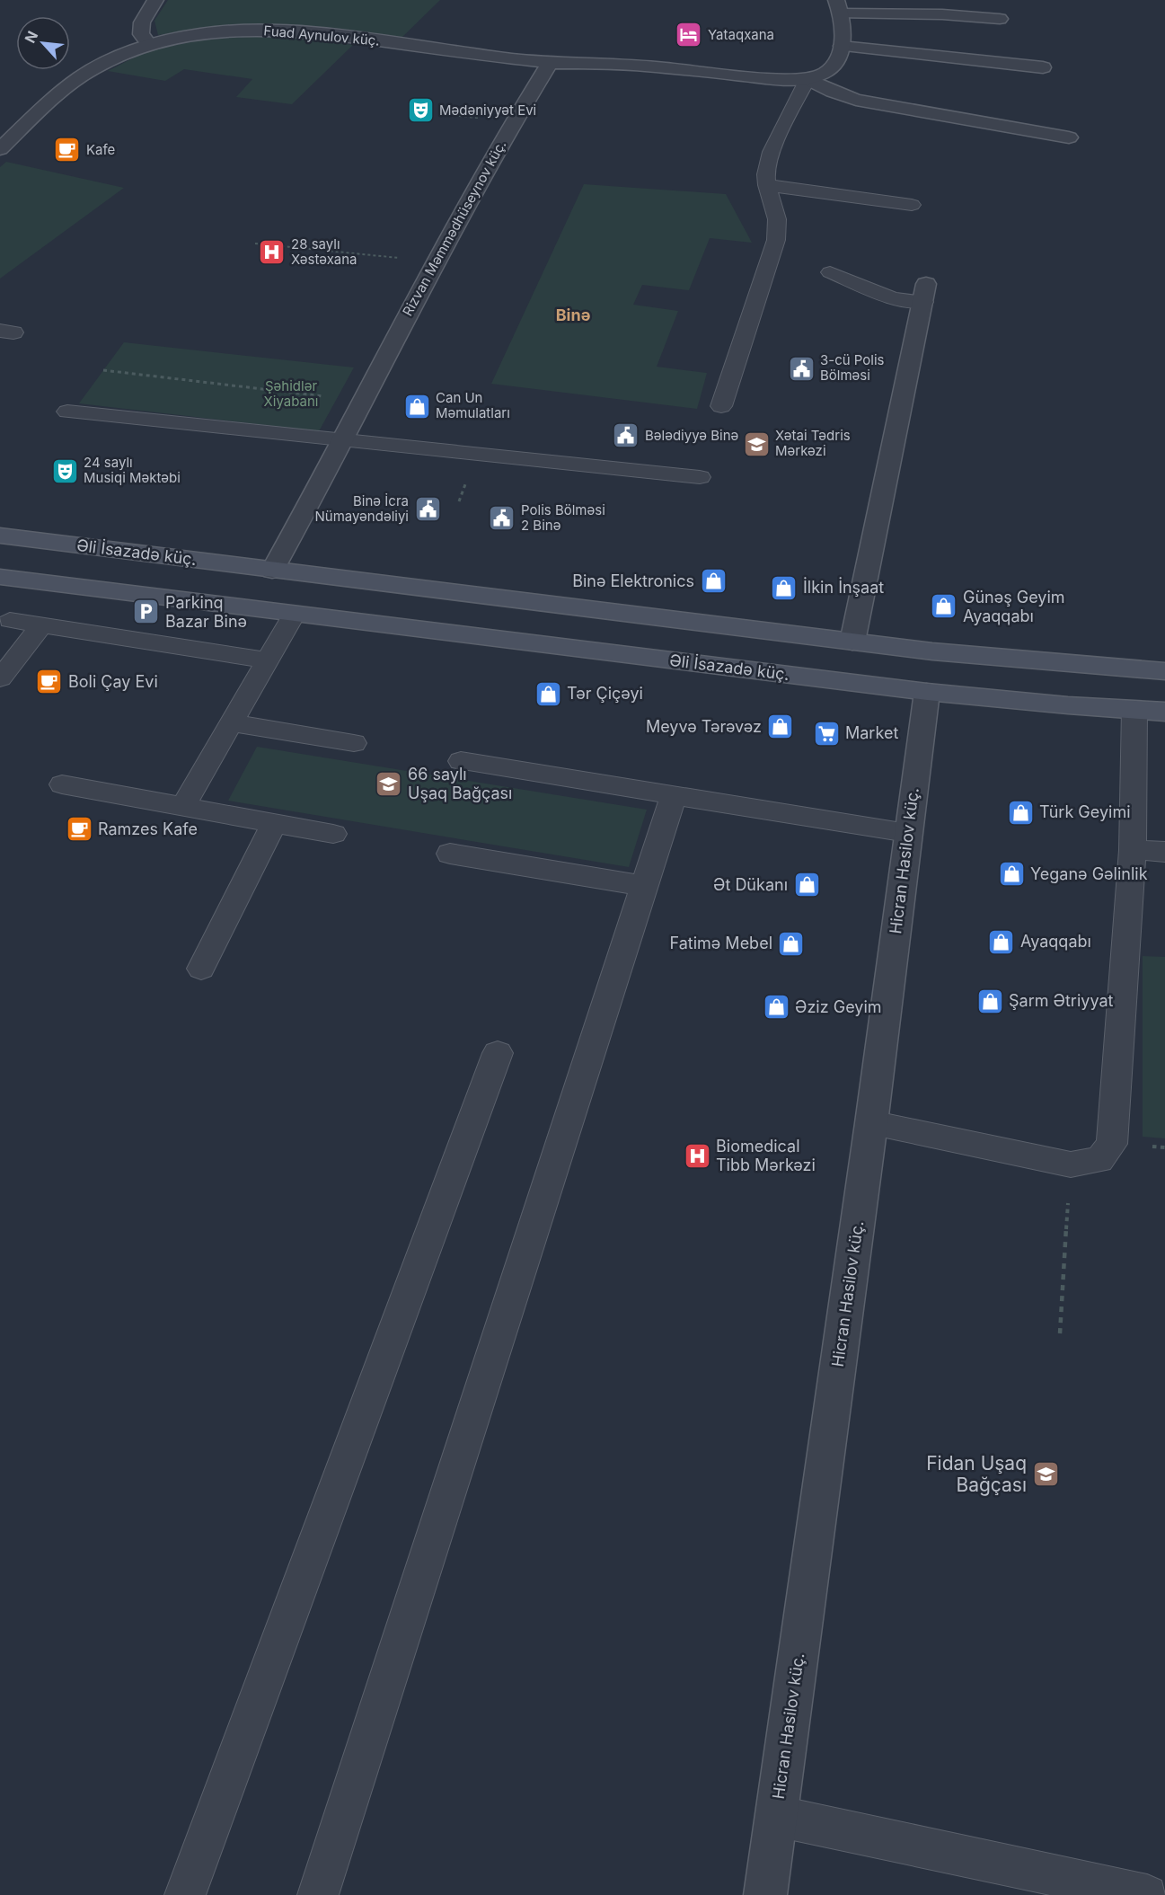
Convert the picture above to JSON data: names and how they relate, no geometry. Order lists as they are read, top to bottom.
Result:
{
  "streets": {
    "main road": ["Əli İsazadə küç."],
    "street": ["Fuad Aynulov küç.", "Rizvan Məmmədhüseynov küç.", "Hicran Hasilov küç."]
  },
  "crossings": [
    ["Fuad Aynulov küç.", "Rizvan Məmmədhüseynov küç."],
    ["Rizvan Məmmədhüseynov küç.", "Əli İsazadə küç."],
    ["Əli İsazadə küç.", "Hicran Hasilov küç."]
  ],
  "districts": ["Binə"],
  "parks": ["Şəhidlər Xiyabanı"],
  "places": {
    "hotel": ["Yataqxana"],
    "theatre": ["Mədəniyyət Evi", "24 saylı Musiqi Məktəbi"],
    "cafe": ["Kafe", "Boli Çay Evi", "Ramzes Kafe"],
    "hospital": ["28 saylı Xəstəxana", "Biomedical Tibb Mərkəzi"],
    "public building": [
      "3-cü Polis Bölməsi",
      "Bələdiyyə Binə",
      "Binǝ İcra Nümayəndəliyi",
      "Polis Bölməsi 2 Binə"
    ],
    "shop": [
      "Can Un Məmulatları",
      "Binə Elektronics",
      "İlkin İnşaat",
      "Günəş Geyim Ayaqqabı",
      "Tər Çiçəyi",
      "Meyvə Tərəvəz",
      "Türk Geyimi",
      "Yeganə Gəlinlik",
      "Ət Dükanı",
      "Ayaqqabı",
      "Fatimə Mebel",
      "Şarm Ətriyyat",
      "Əziz Geyim"
    ],
    "school or university": ["Xətai Tədris Mərkəzi", "66 saylı Uşaq Bağçası", "Fidan Uşaq Bağçası"],
    "parking": ["Parkinq Bazar Binə"],
    "supermarket": ["Market"]
  },
  "north": "top left"
}
